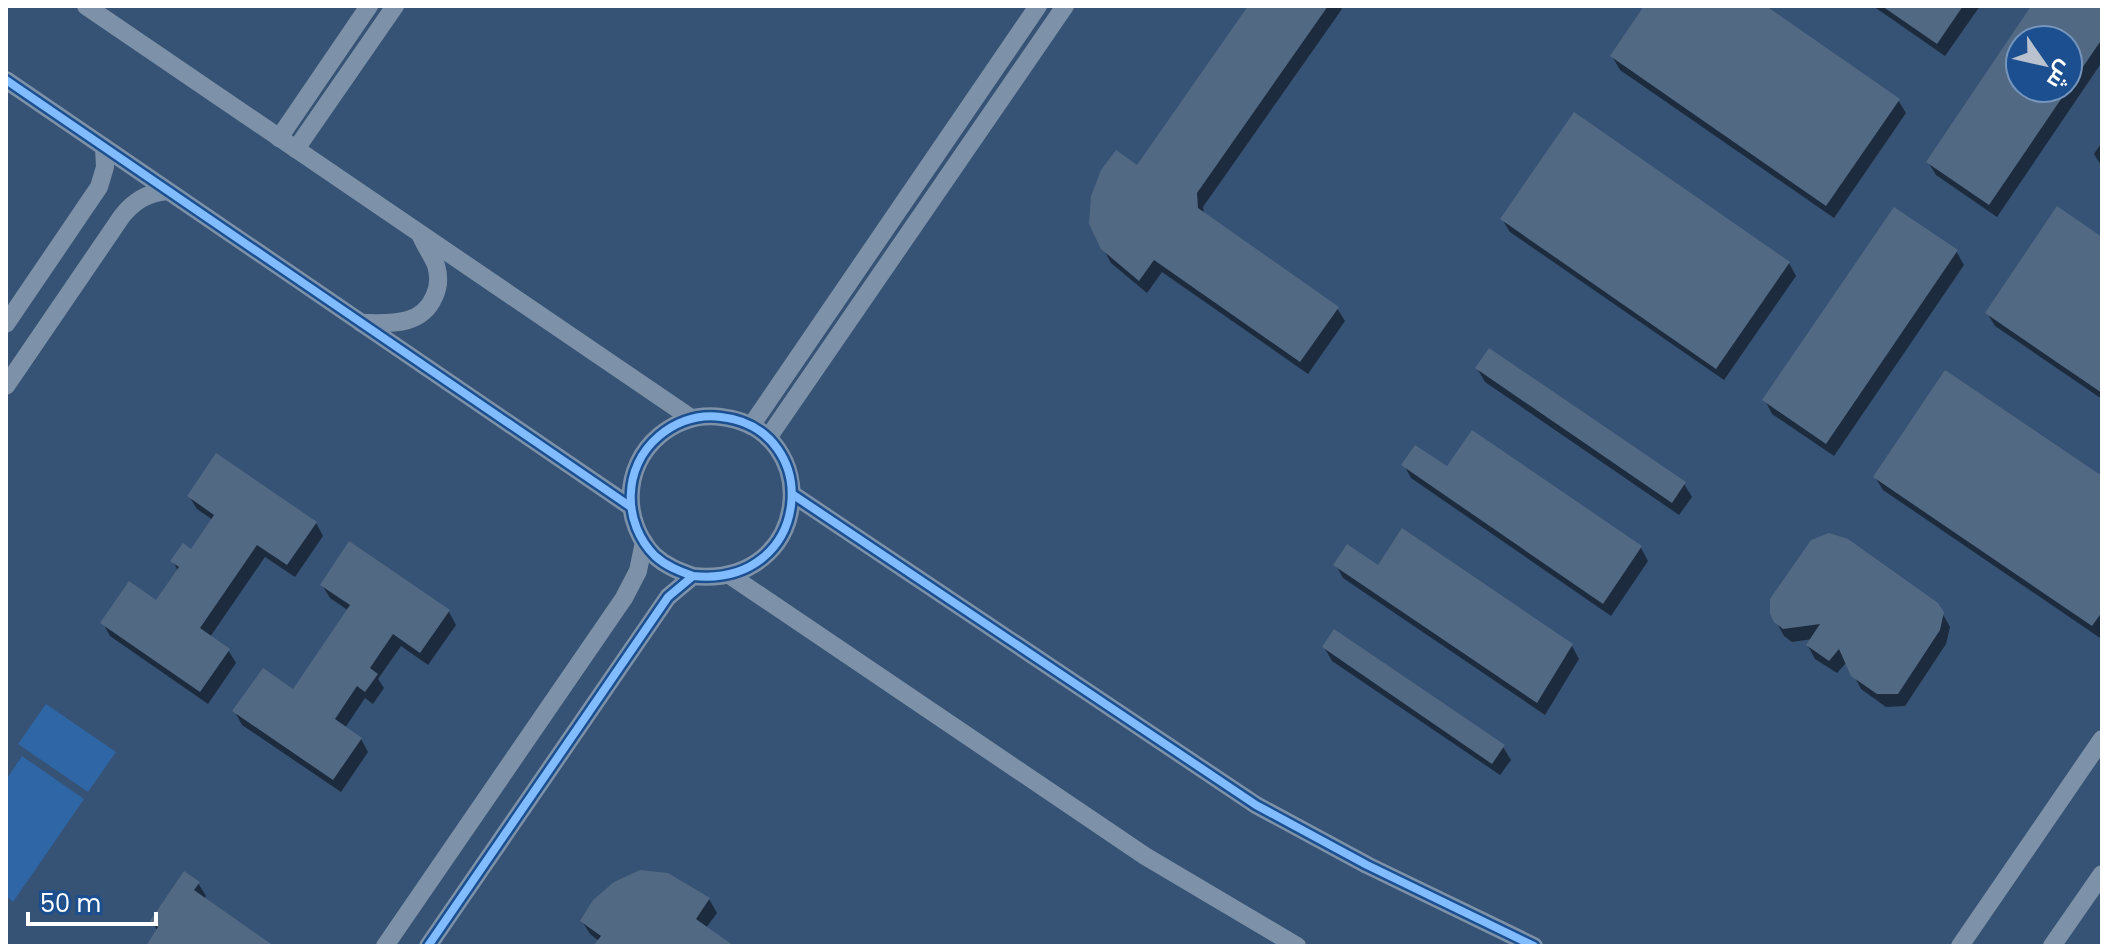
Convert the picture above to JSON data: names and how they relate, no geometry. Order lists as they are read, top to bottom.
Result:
{
  "scale_bar": "50 m",
  "north": "bottom right"
}
